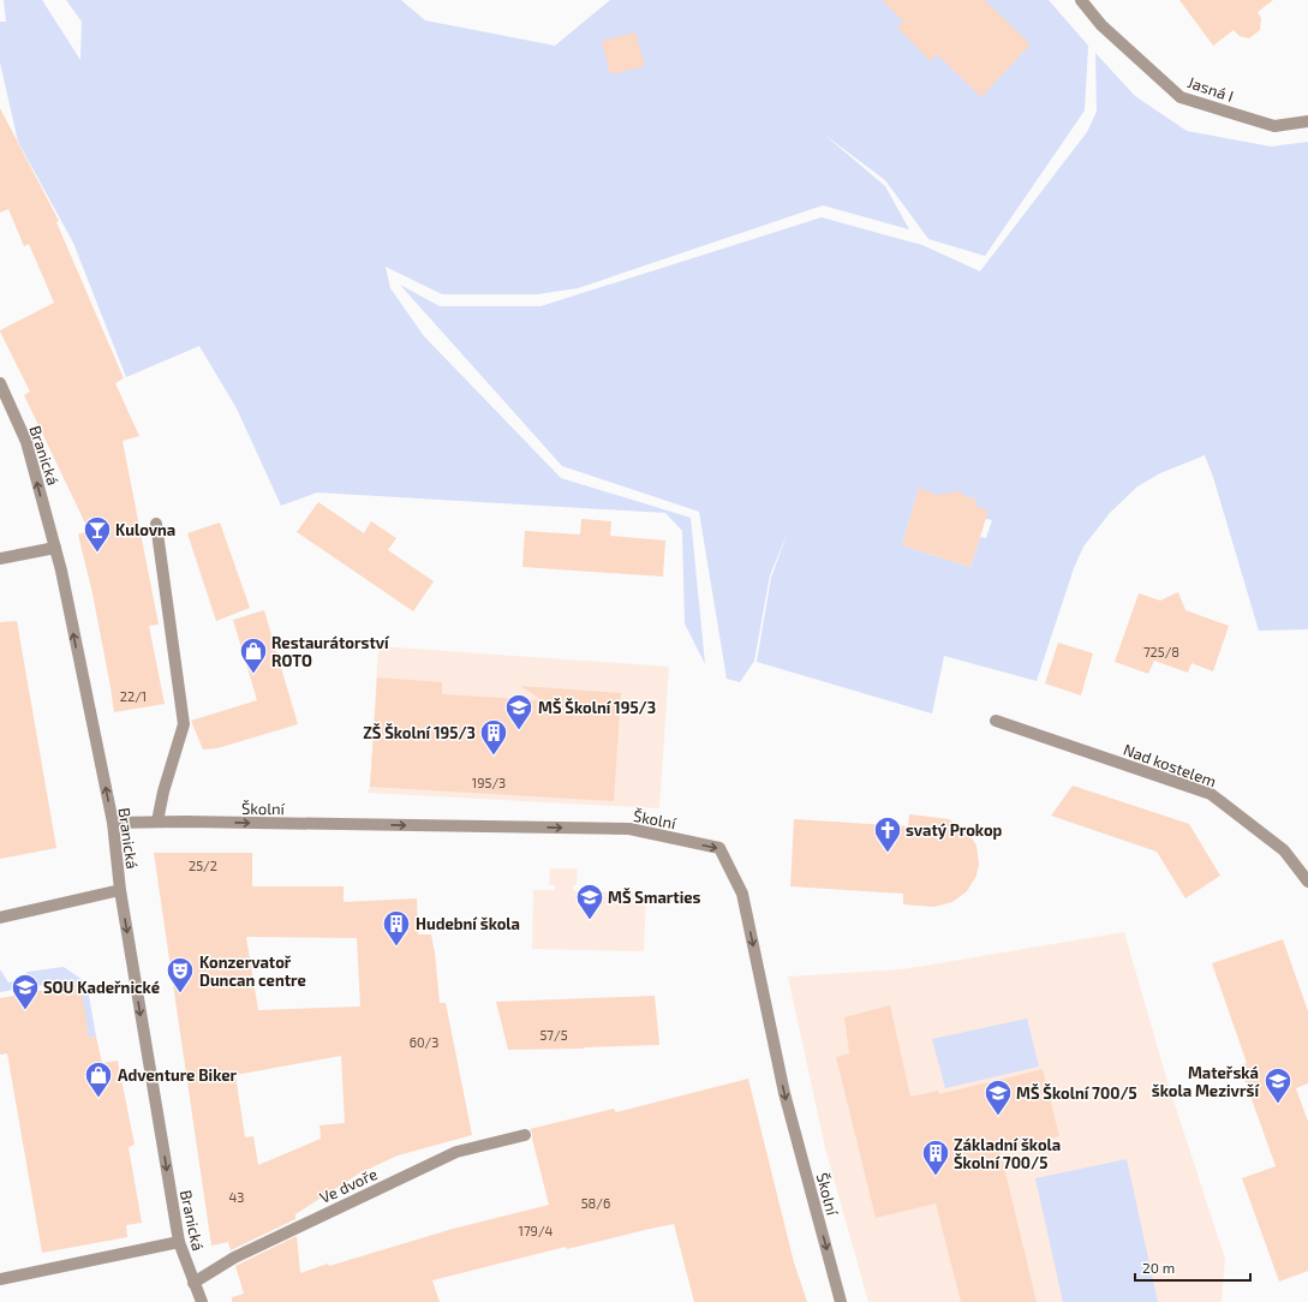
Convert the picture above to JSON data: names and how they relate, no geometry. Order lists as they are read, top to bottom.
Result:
{
  "streets": {
    "street": [
      "Jasná I",
      "Branická",
      "Nad kostelem",
      "Školní",
      "Ve dvoře"
    ]
  },
  "crossings": [
    ["Branická", "Školní"],
    ["Branická", "Ve dvoře"]
  ],
  "one_way": ["Školní"],
  "places": {
    "bar": ["Kulovna"],
    "shop": ["Restaurátorství ROTO", "Adventure Biker"],
    "school or university": [
      "MŠ Školní 195/3",
      "MŠ Smarties",
      "SOU Kadeřnické",
      "Mateřská škola Mezivrší",
      "MŠ Školní 700/5"
    ],
    "building": ["ZŠ Školní 195/3", "Hudební škola", "Základní škola Školní 700/5"],
    "church": ["svatý Prokop"],
    "theatre": ["Konzervatoř Duncan centre"]
  },
  "house_numbers": [
    "725/8",
    "22/1",
    "195/3",
    "25/2",
    "57/5",
    "60/3",
    "43",
    "58/6",
    "179/4"
  ],
  "scale_bar": "20 m"
}
